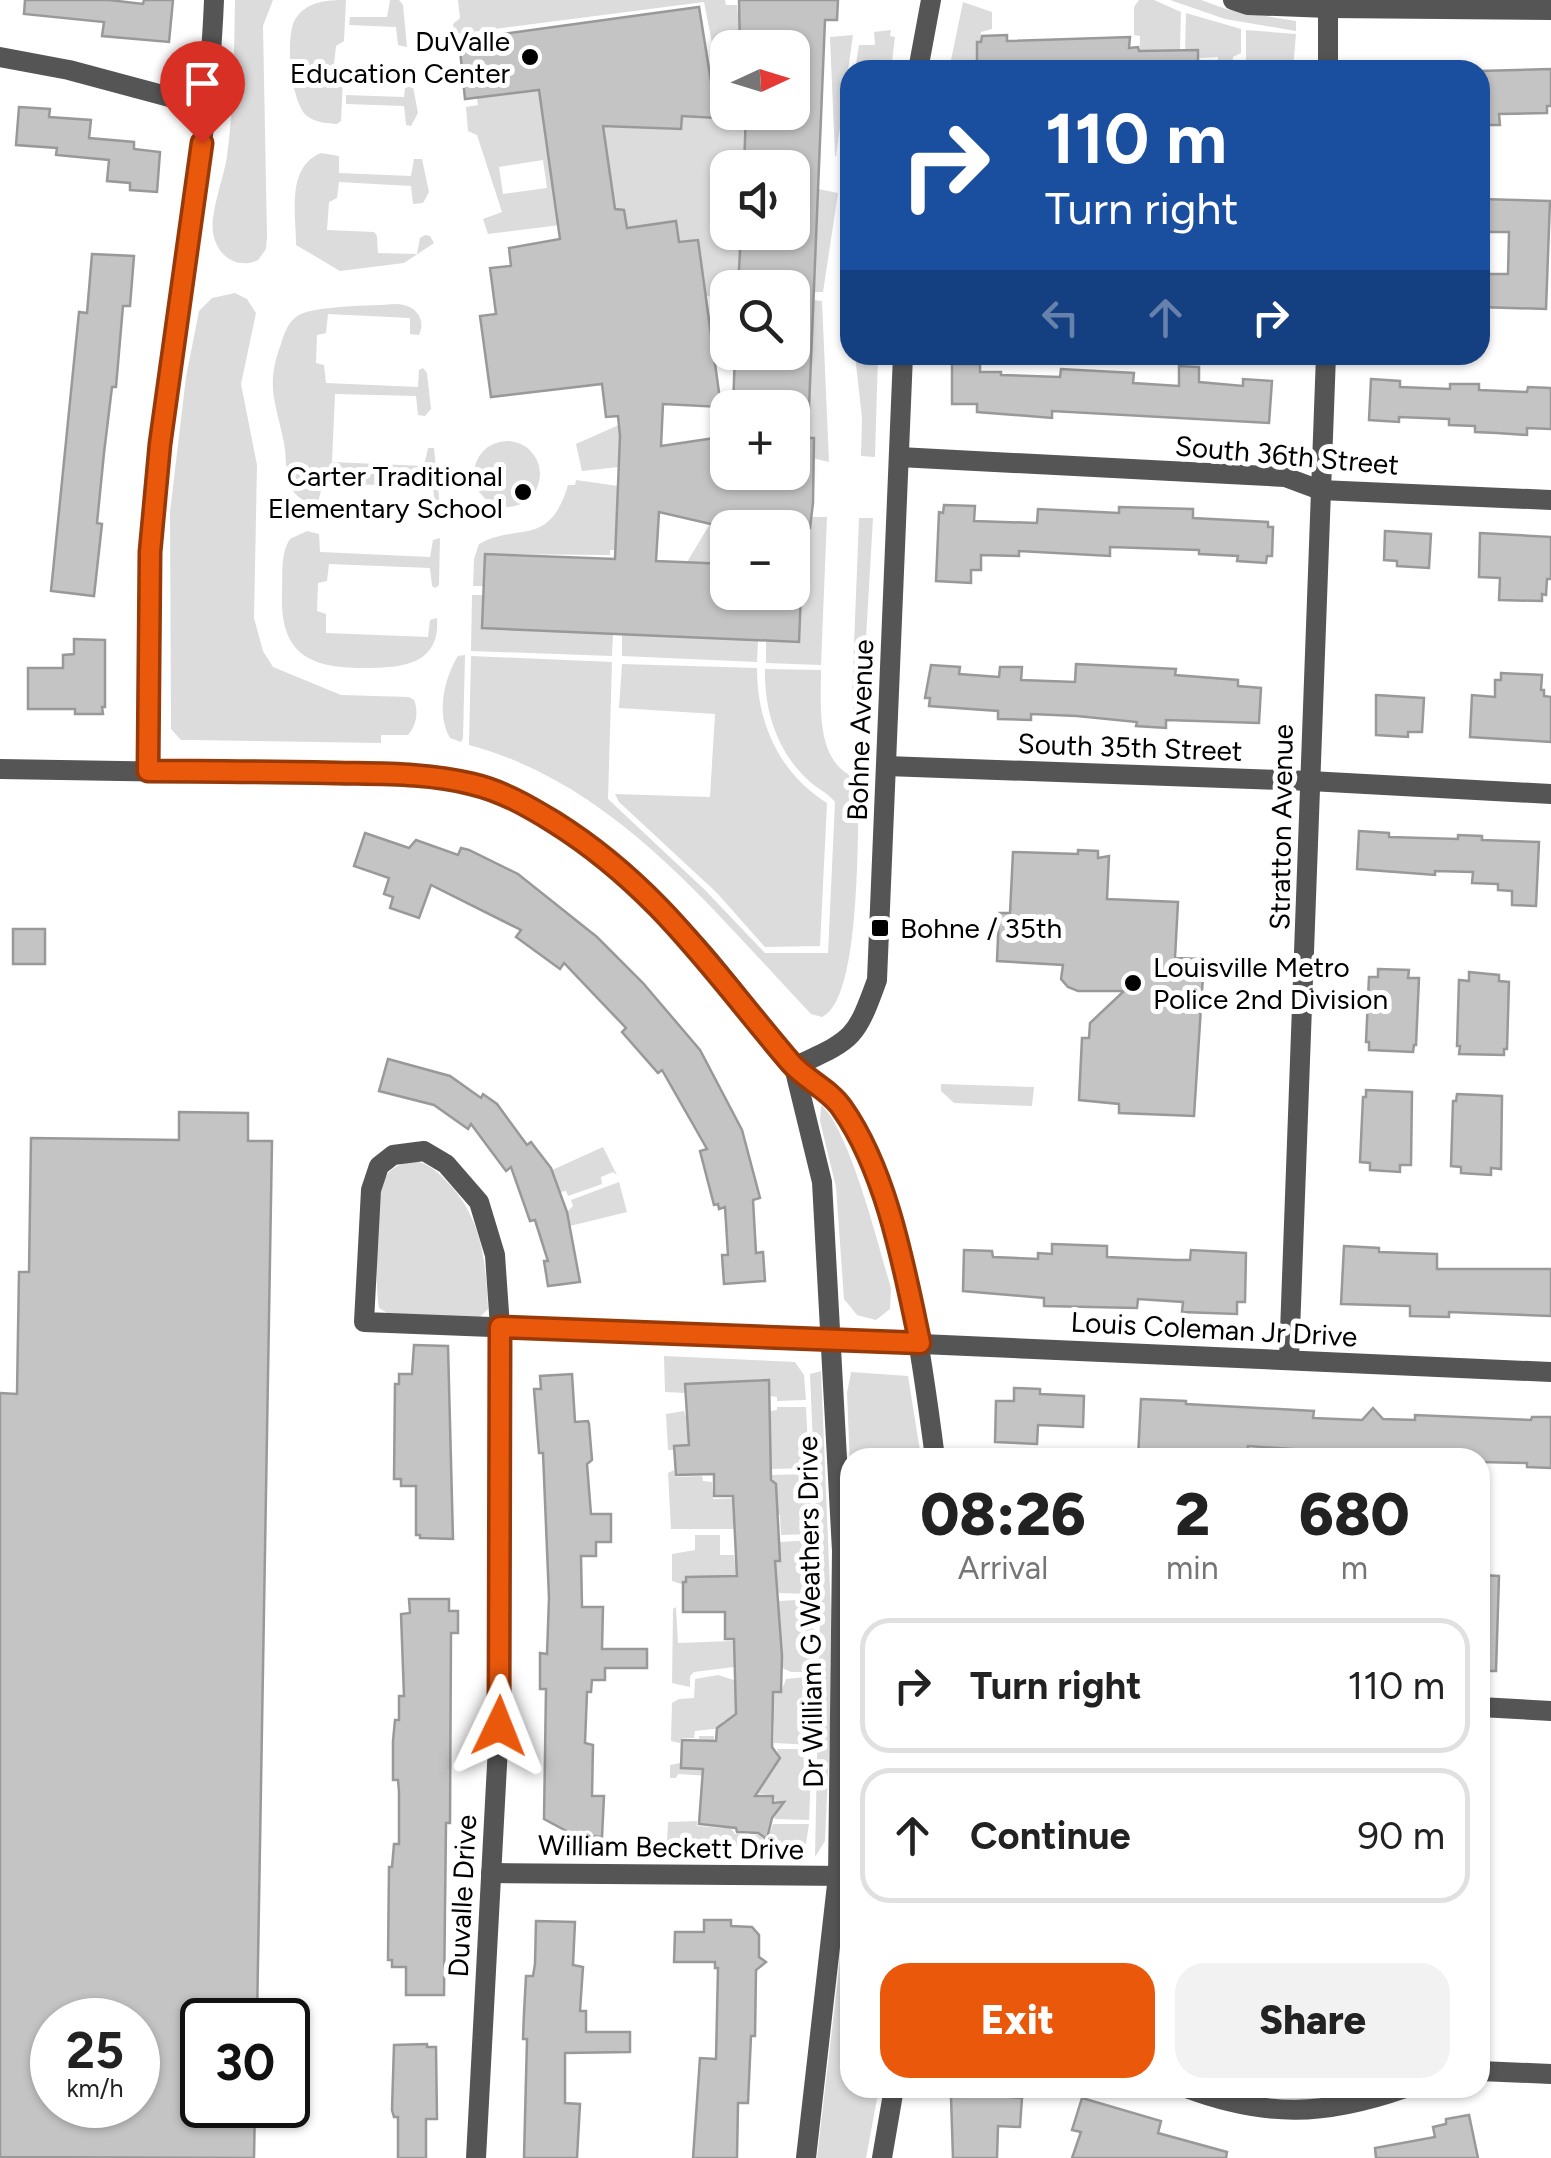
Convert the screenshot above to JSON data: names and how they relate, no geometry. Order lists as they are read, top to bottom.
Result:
{
  "streets": {
    "street": [
      "South 36th Street",
      "Bohne Avenue",
      "South 35th Street",
      "Stratton Avenue",
      "Louis Coleman Jr Drive",
      "Dr William G Weathers Drive",
      "William Beckett Drive",
      "Duvalle Drive"
    ]
  },
  "crossings": [
    ["South 36th Street", "Bohne Avenue"],
    ["South 36th Street", "Stratton Avenue"],
    ["Bohne Avenue", "South 35th Street"],
    ["Bohne Avenue", "Dr William G Weathers Drive"],
    ["South 35th Street", "Stratton Avenue"],
    ["Stratton Avenue", "Louis Coleman Jr Drive"],
    ["Louis Coleman Jr Drive", "Dr William G Weathers Drive"],
    ["William Beckett Drive", "Duvalle Drive"]
  ],
  "places": {
    "other": ["DuValle Education Center", "Carter Traditional Elementary School", "Louisville Metro Police 2nd Division"],
    "transit": ["Bohne / 35th"]
  },
  "north": "right",
  "page": {
    "map_buttons": ["+", "−"],
    "turn": ["110 m", "Turn right"],
    "eta": [
      "08:26",
      "Arrival",
      "2",
      "min",
      "680",
      "m"
    ],
    "list": [
      {
        "name": "Turn right",
        "value": "110 m"
      },
      {
        "name": "Continue",
        "value": "90 m"
      }
    ],
    "buttons": ["Exit", "Share"],
    "speed": "25 km/h",
    "limit": "30"
  }
}
